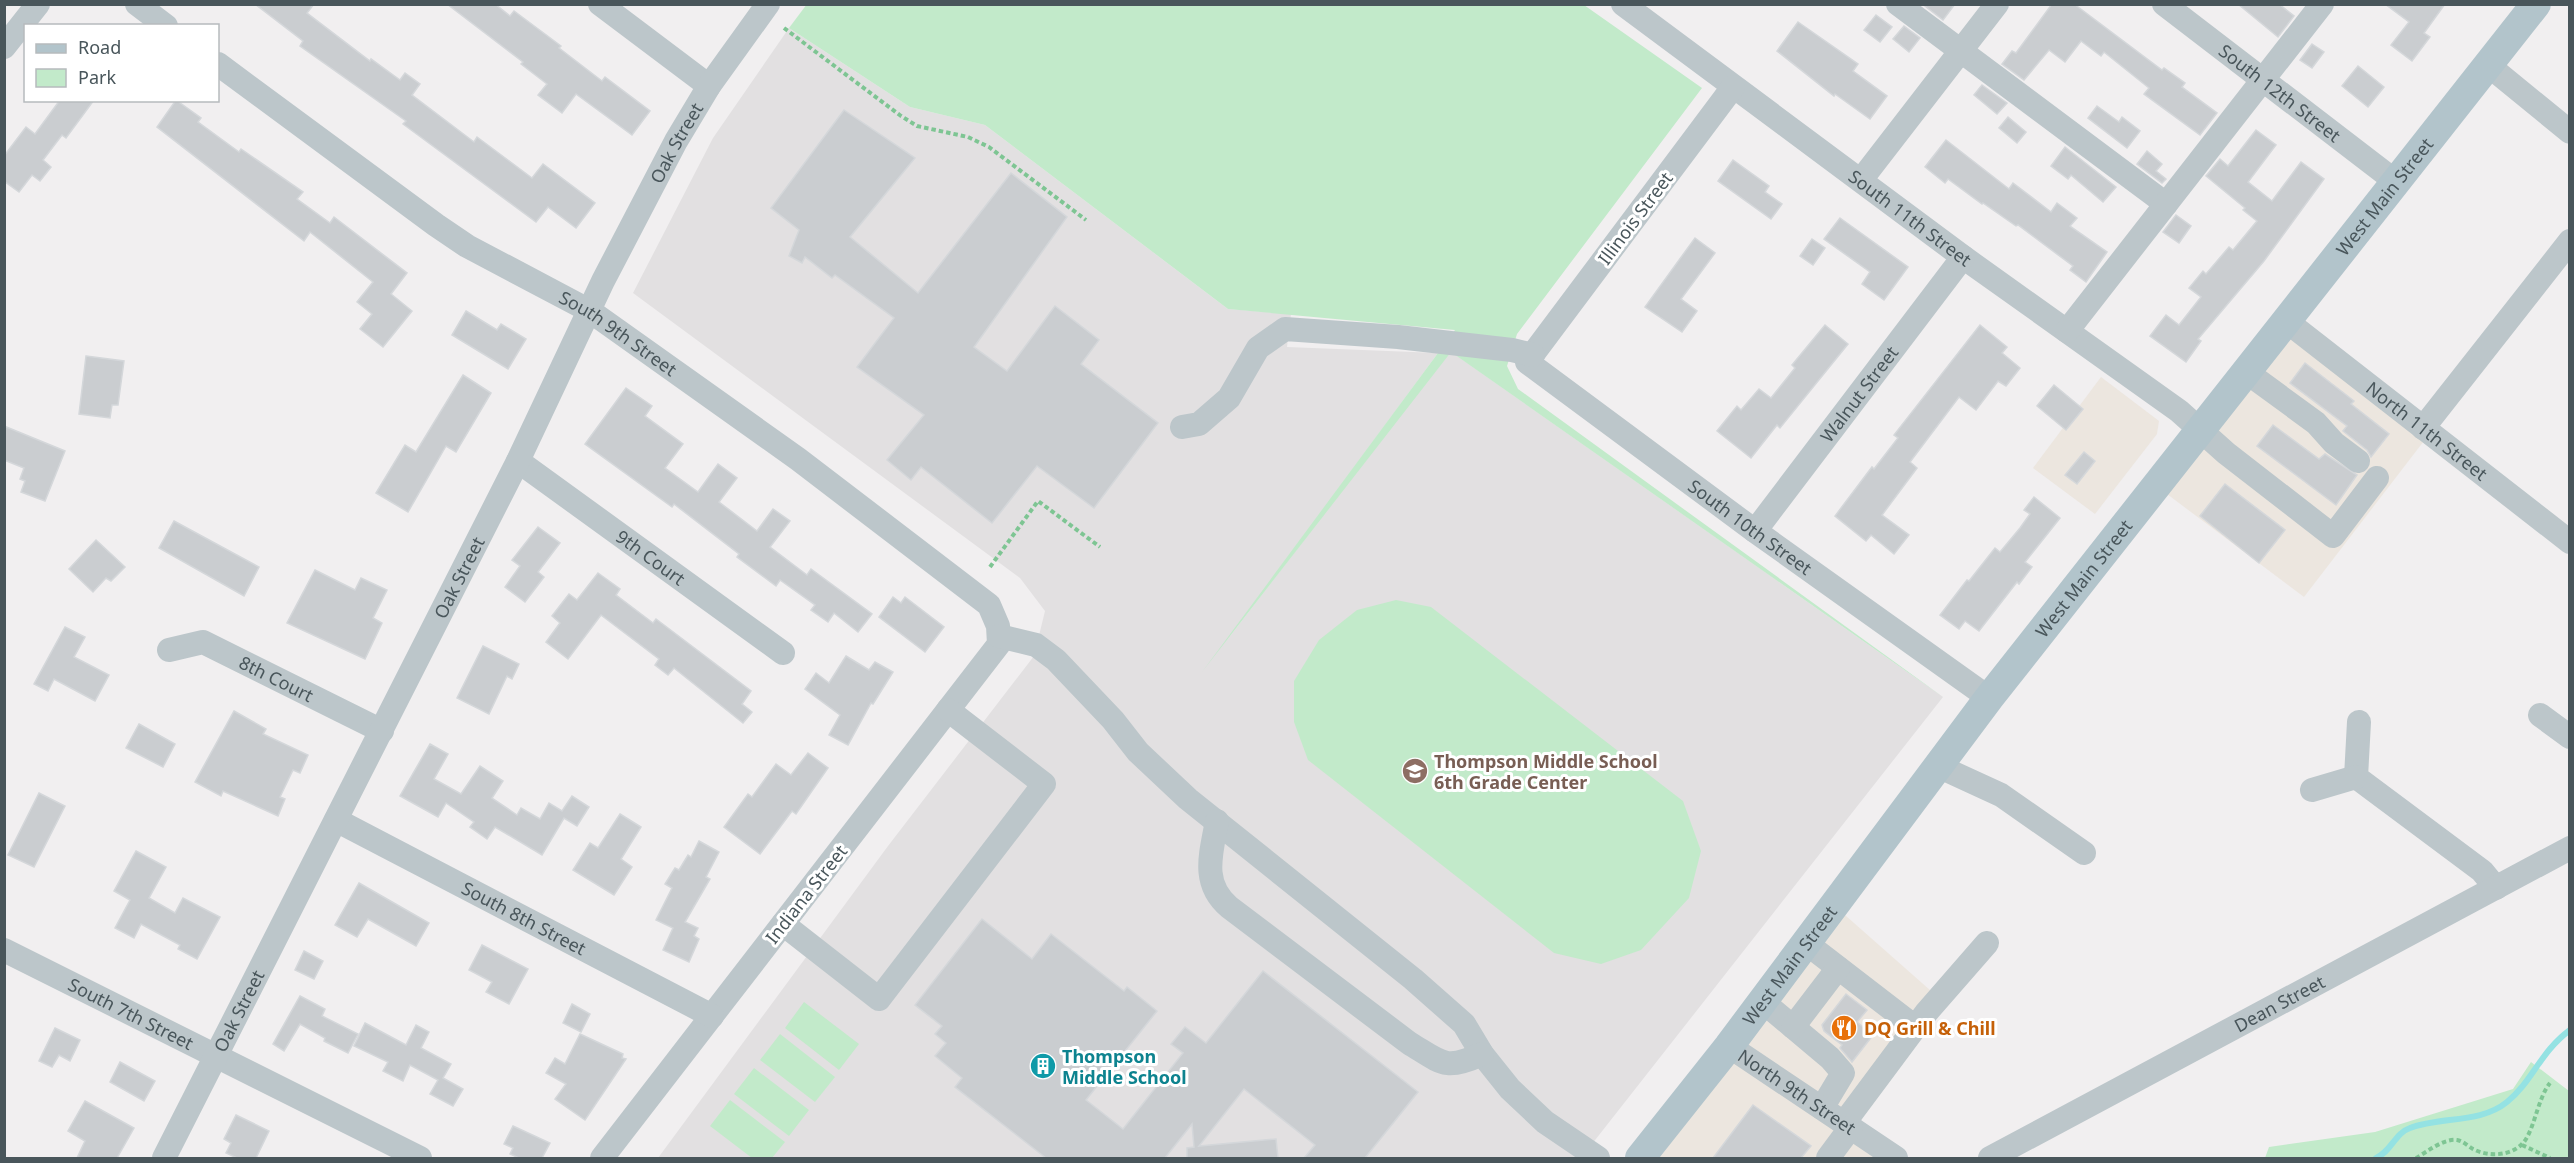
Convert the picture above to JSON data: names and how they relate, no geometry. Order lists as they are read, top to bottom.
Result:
{
  "streets": {
    "main road": ["West Main Street"],
    "street": [
      "South 12th Street",
      "Oak Street",
      "Illinois Street",
      "South 11th Street",
      "South 9th Street",
      "Walnut Street",
      "North 11th Street",
      "South 10th Street",
      "9th Court",
      "8th Court",
      "Indiana Street",
      "South 8th Street",
      "Dean Street",
      "South 7th Street",
      "North 9th Street"
    ]
  },
  "crossings": [
    ["South 12th Street", "West Main Street"],
    ["Oak Street", "South 9th Street"],
    ["Oak Street", "9th Court"],
    ["Oak Street", "8th Court"],
    ["Oak Street", "South 8th Street"],
    ["Oak Street", "South 7th Street"],
    ["West Main Street", "South 11th Street"],
    ["West Main Street", "North 11th Street"],
    ["West Main Street", "South 10th Street"],
    ["West Main Street", "North 9th Street"],
    ["Illinois Street", "South 11th Street"],
    ["Illinois Street", "South 10th Street"],
    ["South 11th Street", "Walnut Street"],
    ["South 9th Street", "Indiana Street"],
    ["Walnut Street", "South 10th Street"],
    ["Indiana Street", "South 8th Street"]
  ],
  "places": {
    "school or university": ["Thompson Middle School 6th Grade Center"],
    "restaurant": ["DQ Grill & Chill"],
    "building": ["Thompson Middle School"]
  },
  "legend": ["Road", "Park"]
}
